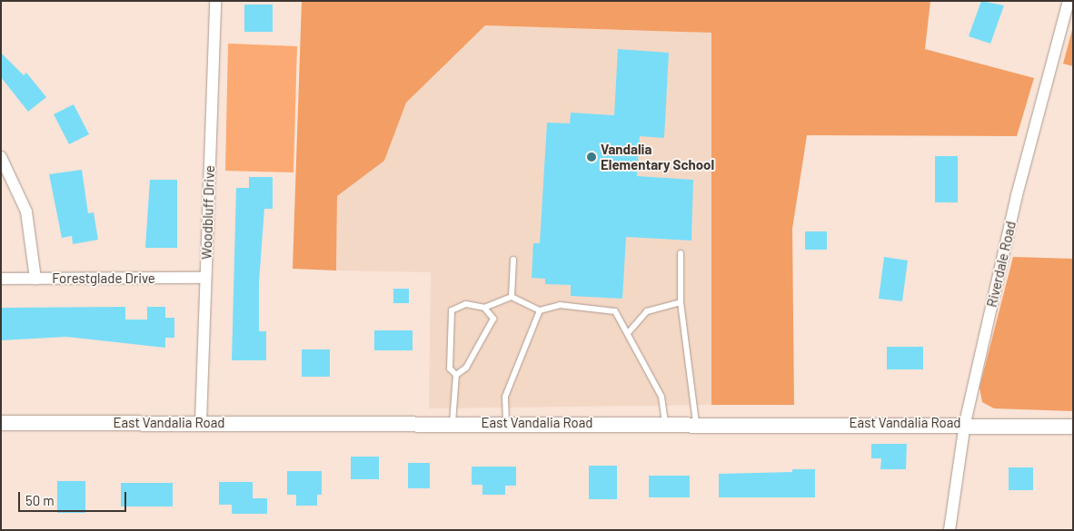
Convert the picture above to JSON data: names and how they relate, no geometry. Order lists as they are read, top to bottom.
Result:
{
  "streets": {
    "street": [
      "Woodbluff Drive",
      "Riverdale Road",
      "Forestglade Drive",
      "East Vandalia Road"
    ]
  },
  "crossings": [
    ["Woodbluff Drive", "Forestglade Drive"],
    ["Woodbluff Drive", "East Vandalia Road"],
    ["Riverdale Road", "East Vandalia Road"]
  ],
  "places": ["Vandalia Elementary School"],
  "scale_bar": "50 m"
}
